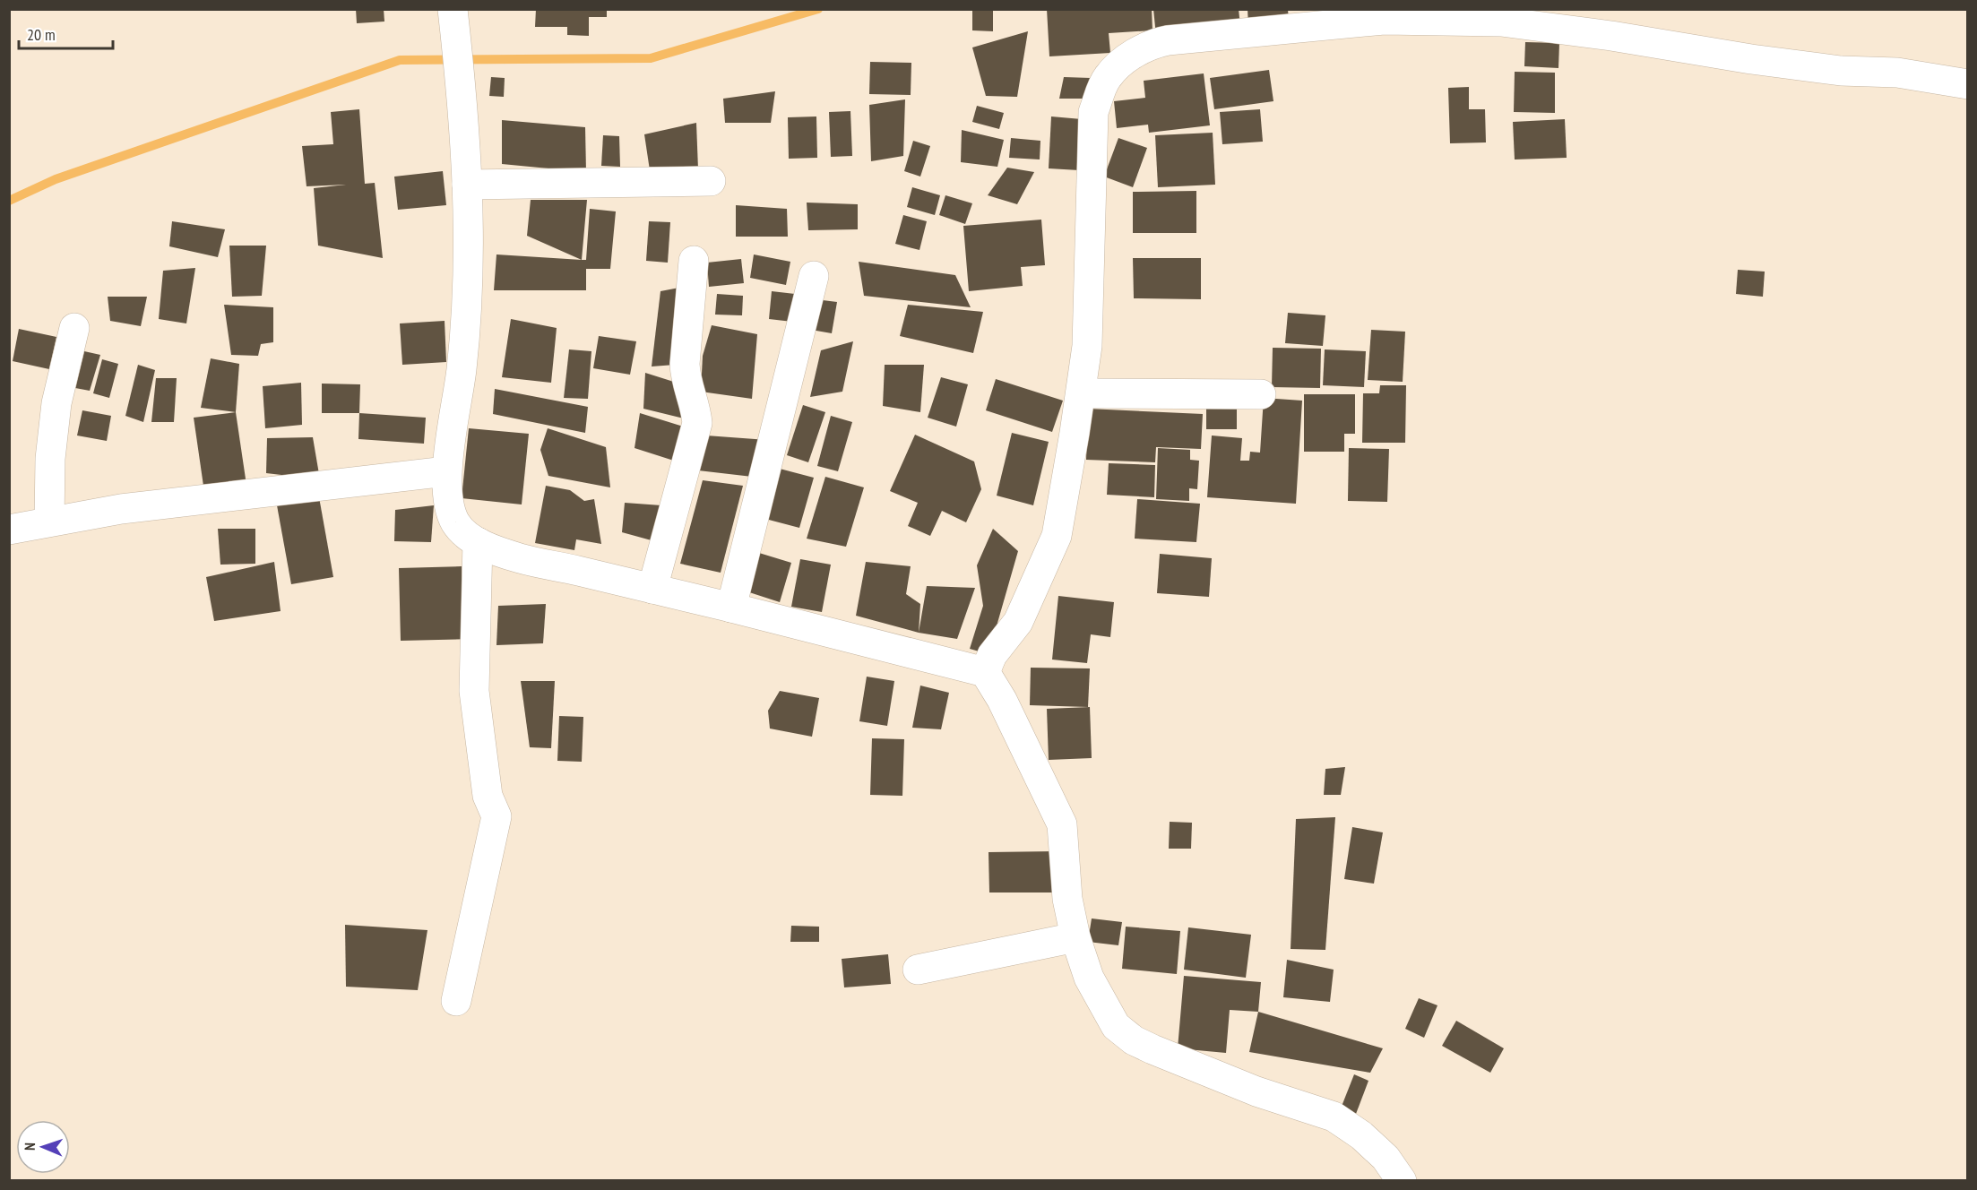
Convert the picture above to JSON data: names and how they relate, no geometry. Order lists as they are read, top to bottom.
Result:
{
  "scale_bar": "20 m",
  "north": "left"
}
